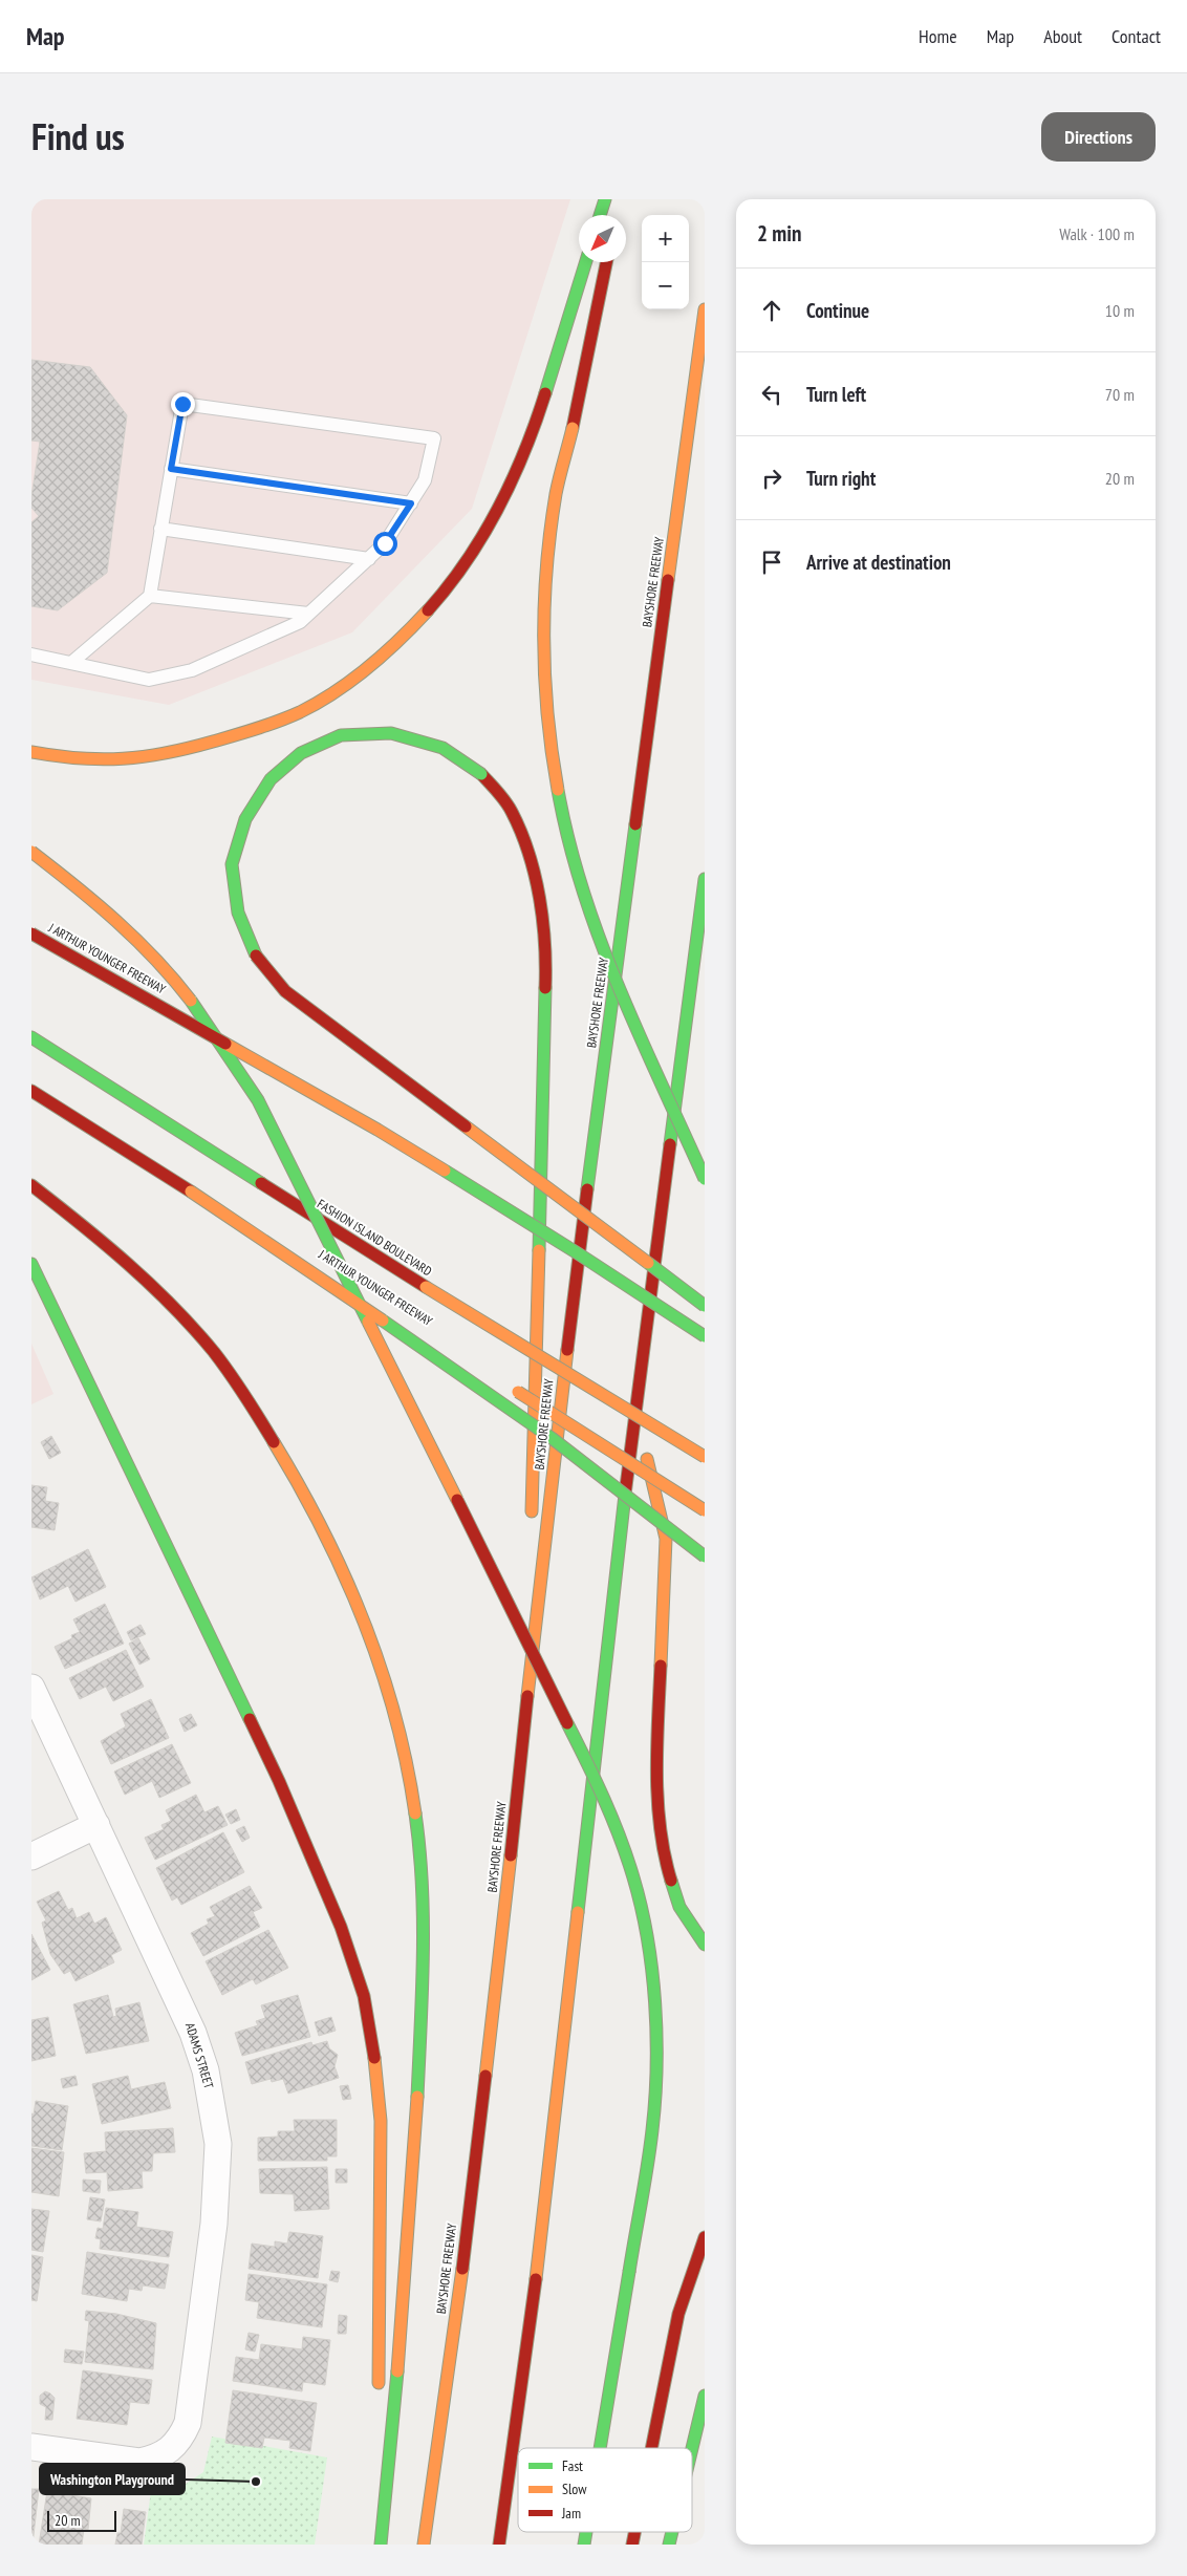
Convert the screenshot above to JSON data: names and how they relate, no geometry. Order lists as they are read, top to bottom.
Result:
{
  "streets": {
    "main road": ["BAYSHORE FREEWAY", "J ARTHUR YOUNGER FREEWAY", "FASHION ISLAND BOULEVARD"],
    "street": ["ADAMS STREET"]
  },
  "places": ["Washington Playground"],
  "legend": ["Fast", "Slow", "Jam"],
  "scale_bar": "20 m",
  "north": "bottom left",
  "page": {
    "header": "Map",
    "nav": [
      "Home",
      "Map",
      "About",
      "Contact"
    ],
    "title": "Find us",
    "buttons": "Directions",
    "heading": ["2 min", "Walk · 100 m"],
    "map_buttons": ["+", "−"],
    "list": [
      ["Continue", "10 m"],
      ["Turn left", "70 m"],
      ["Turn right", "20 m"],
      "Arrive at destination"
    ],
    "scale": "20 m"
  }
}
